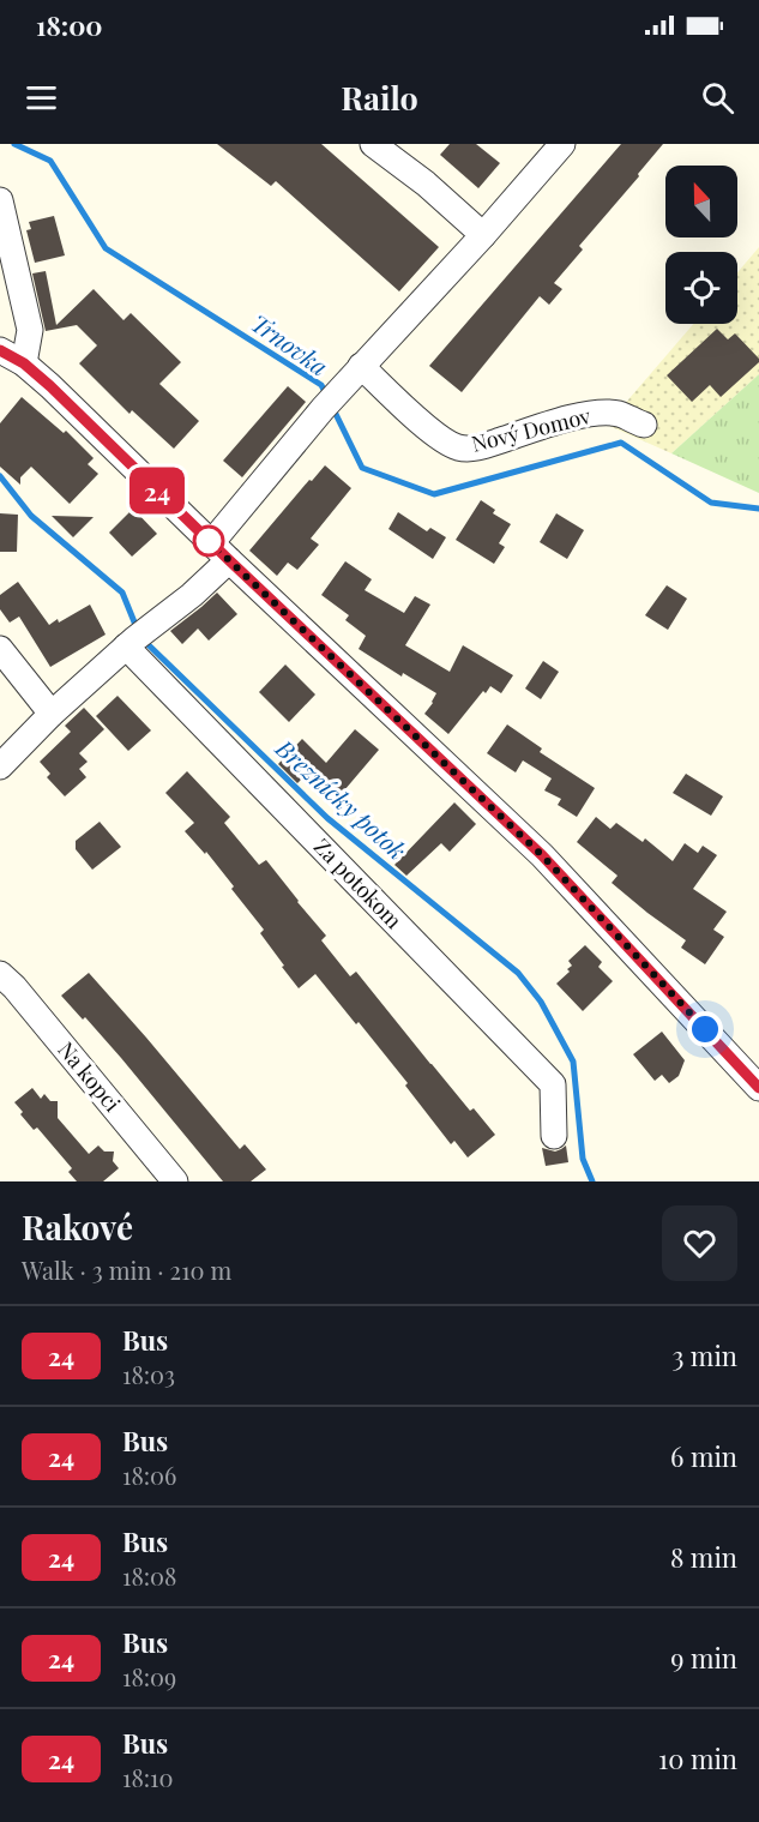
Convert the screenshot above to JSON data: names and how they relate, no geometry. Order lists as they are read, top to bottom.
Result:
{
  "streets": {
    "street": ["Nový Domov", "Za potokom", "Na kopci"]
  },
  "water": ["Trnovka", "Breznícky potok"],
  "lines": ["bus line 24"],
  "north": "top",
  "page": {
    "status": "18:00",
    "header": "Railo",
    "on_map": "24",
    "heading": ["Rakové", "Walk · 3 min · 210 m"],
    "list": [
      {
        "mark": "24",
        "name": "Bus",
        "note": "18:03",
        "value": "3 min"
      },
      {
        "mark": "24",
        "name": "Bus",
        "note": "18:06",
        "value": "6 min"
      },
      {
        "mark": "24",
        "name": "Bus",
        "note": "18:08",
        "value": "8 min"
      },
      {
        "mark": "24",
        "name": "Bus",
        "note": "18:09",
        "value": "9 min"
      },
      {
        "mark": "24",
        "name": "Bus",
        "note": "18:10",
        "value": "10 min"
      }
    ]
  }
}
